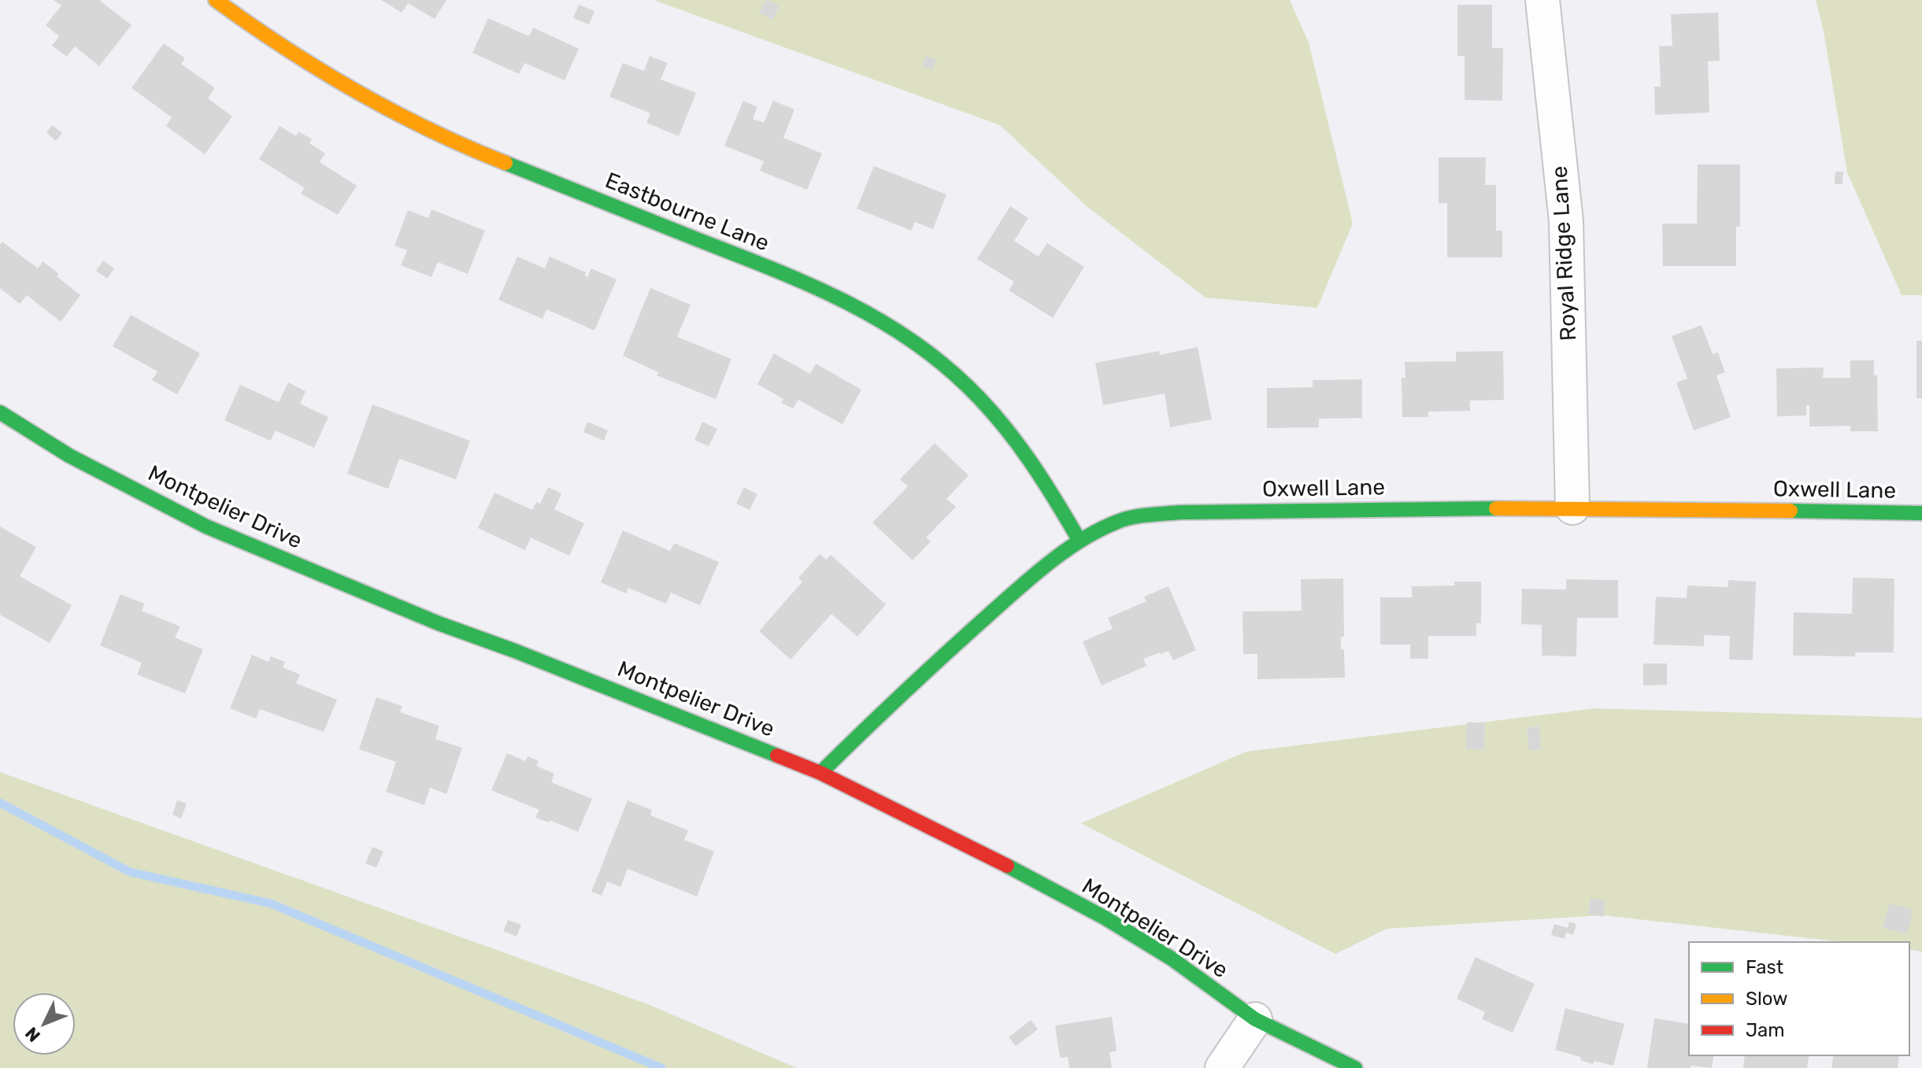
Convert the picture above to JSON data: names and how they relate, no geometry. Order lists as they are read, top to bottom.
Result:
{
  "streets": {
    "street": [
      "Eastbourne Lane",
      "Royal Ridge Lane",
      "Oxwell Lane",
      "Montpelier Drive"
    ]
  },
  "crossings": [
    ["Eastbourne Lane", "Oxwell Lane"],
    ["Royal Ridge Lane", "Oxwell Lane"],
    ["Oxwell Lane", "Montpelier Drive"]
  ],
  "legend": ["Fast", "Slow", "Jam"],
  "north": "bottom left"
}
